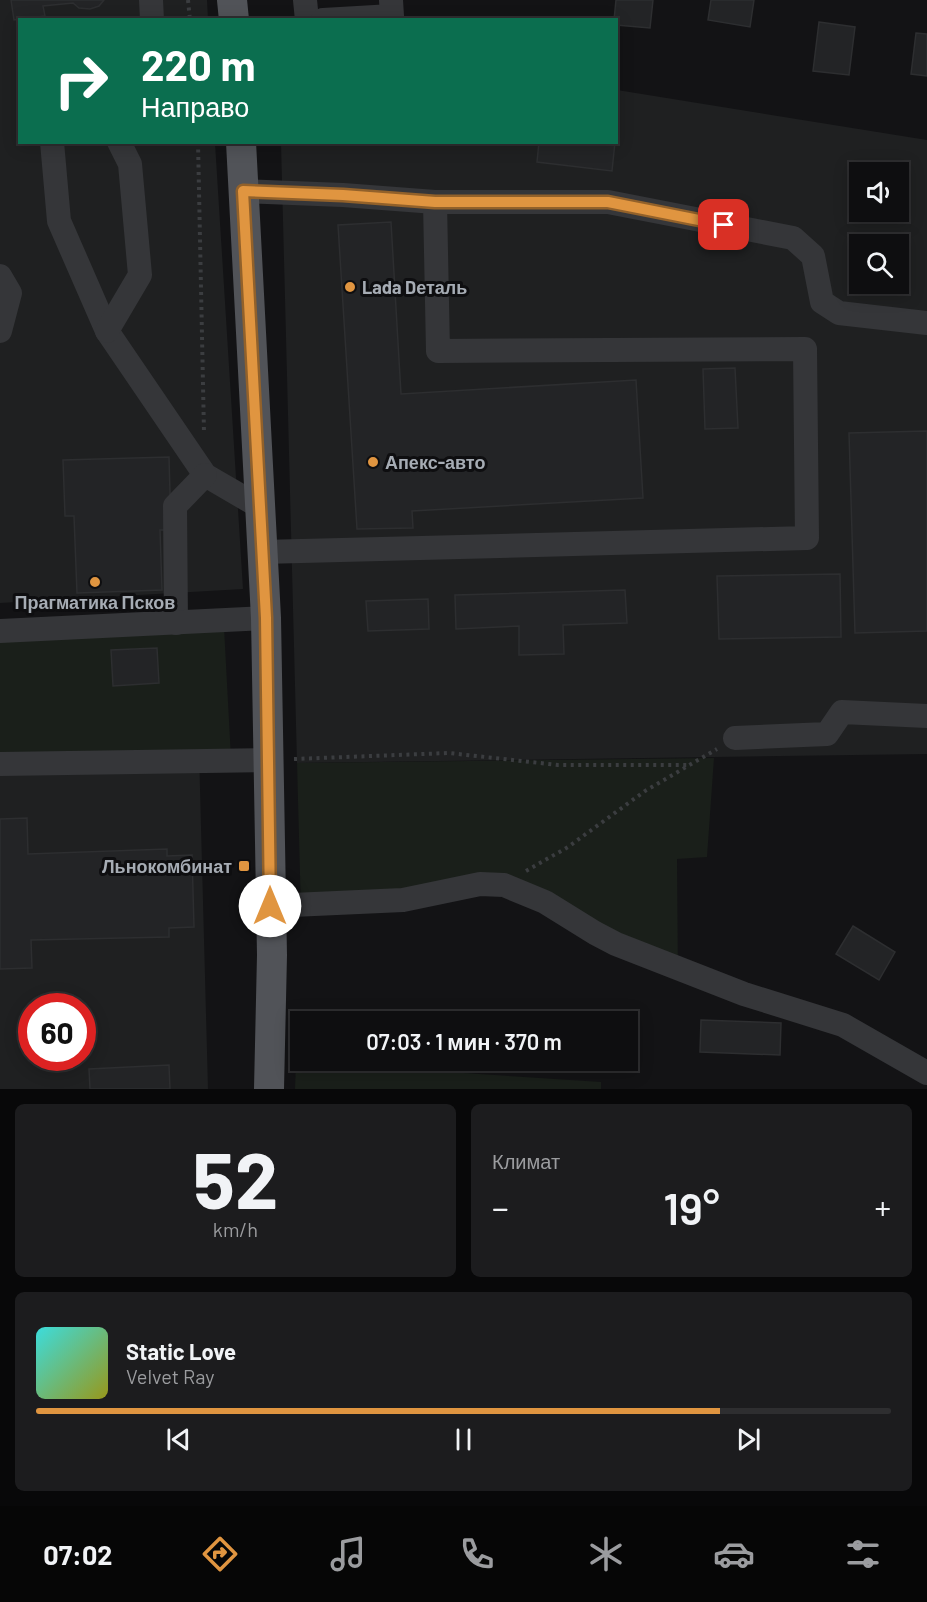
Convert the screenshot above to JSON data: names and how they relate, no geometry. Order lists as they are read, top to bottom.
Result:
{
  "places": {
    "other": ["Lada Dеталь", "Апекс-авто", "Прагматика Псков"],
    "transit": ["Льнокомбинат"]
  },
  "page": {
    "turn": ["220 m", "Направо"],
    "limit": "60",
    "trip": "07:03 · 1 мин · 370 m",
    "tile": [
      ["52", "km/h"],
      "Климат"
    ],
    "heat": ["−", "19°", "+"],
    "song": ["Static Love", "Velvet Ray"],
    "tabs": "07:02"
  }
}
